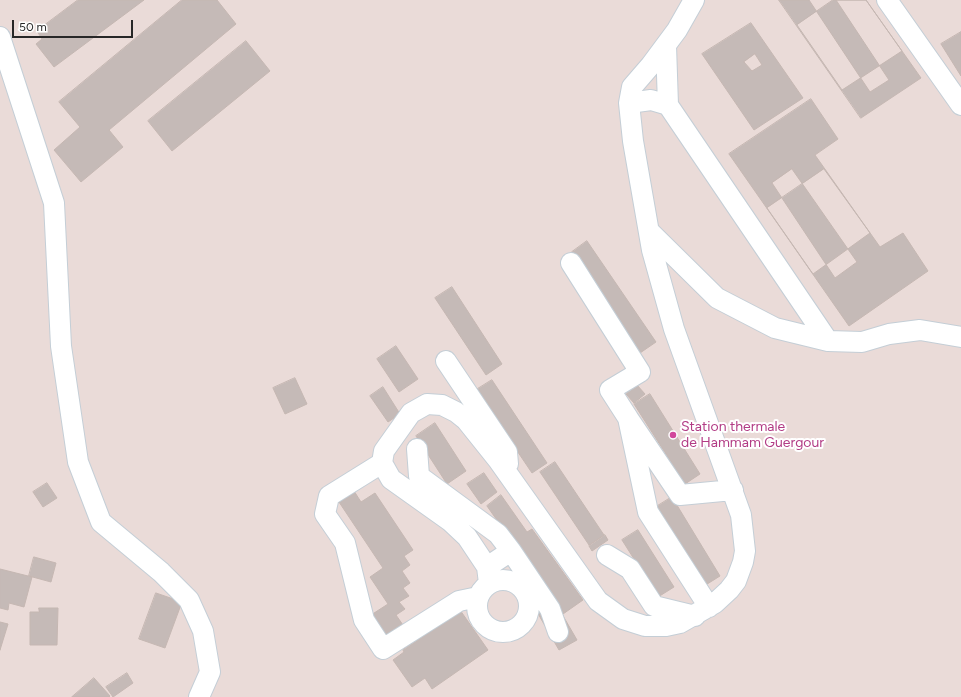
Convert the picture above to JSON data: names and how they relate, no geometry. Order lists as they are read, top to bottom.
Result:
{
  "places": ["Station thermale de Hammam Guergour"],
  "scale_bar": "50 m"
}
